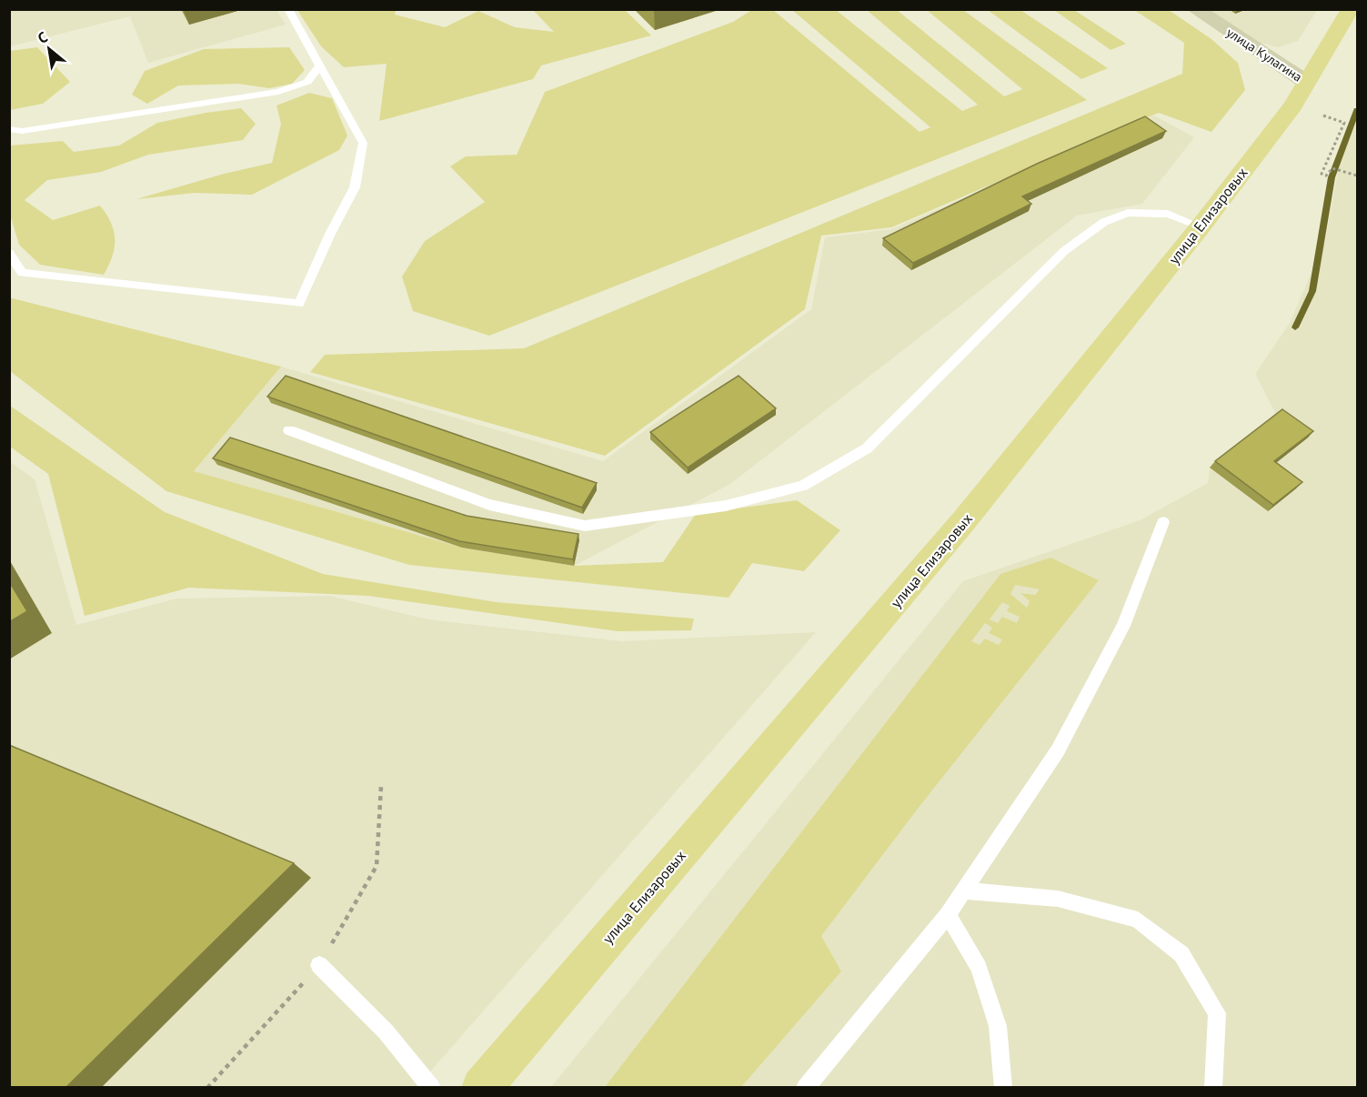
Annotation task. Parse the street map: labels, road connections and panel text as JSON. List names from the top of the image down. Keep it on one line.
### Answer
{"streets":{"main road":["улица Елизаровых"],"street":["улица Кулагина"]},"crossings":[["улица Кулагина","улица Елизаровых"]],"north":"top left"}
